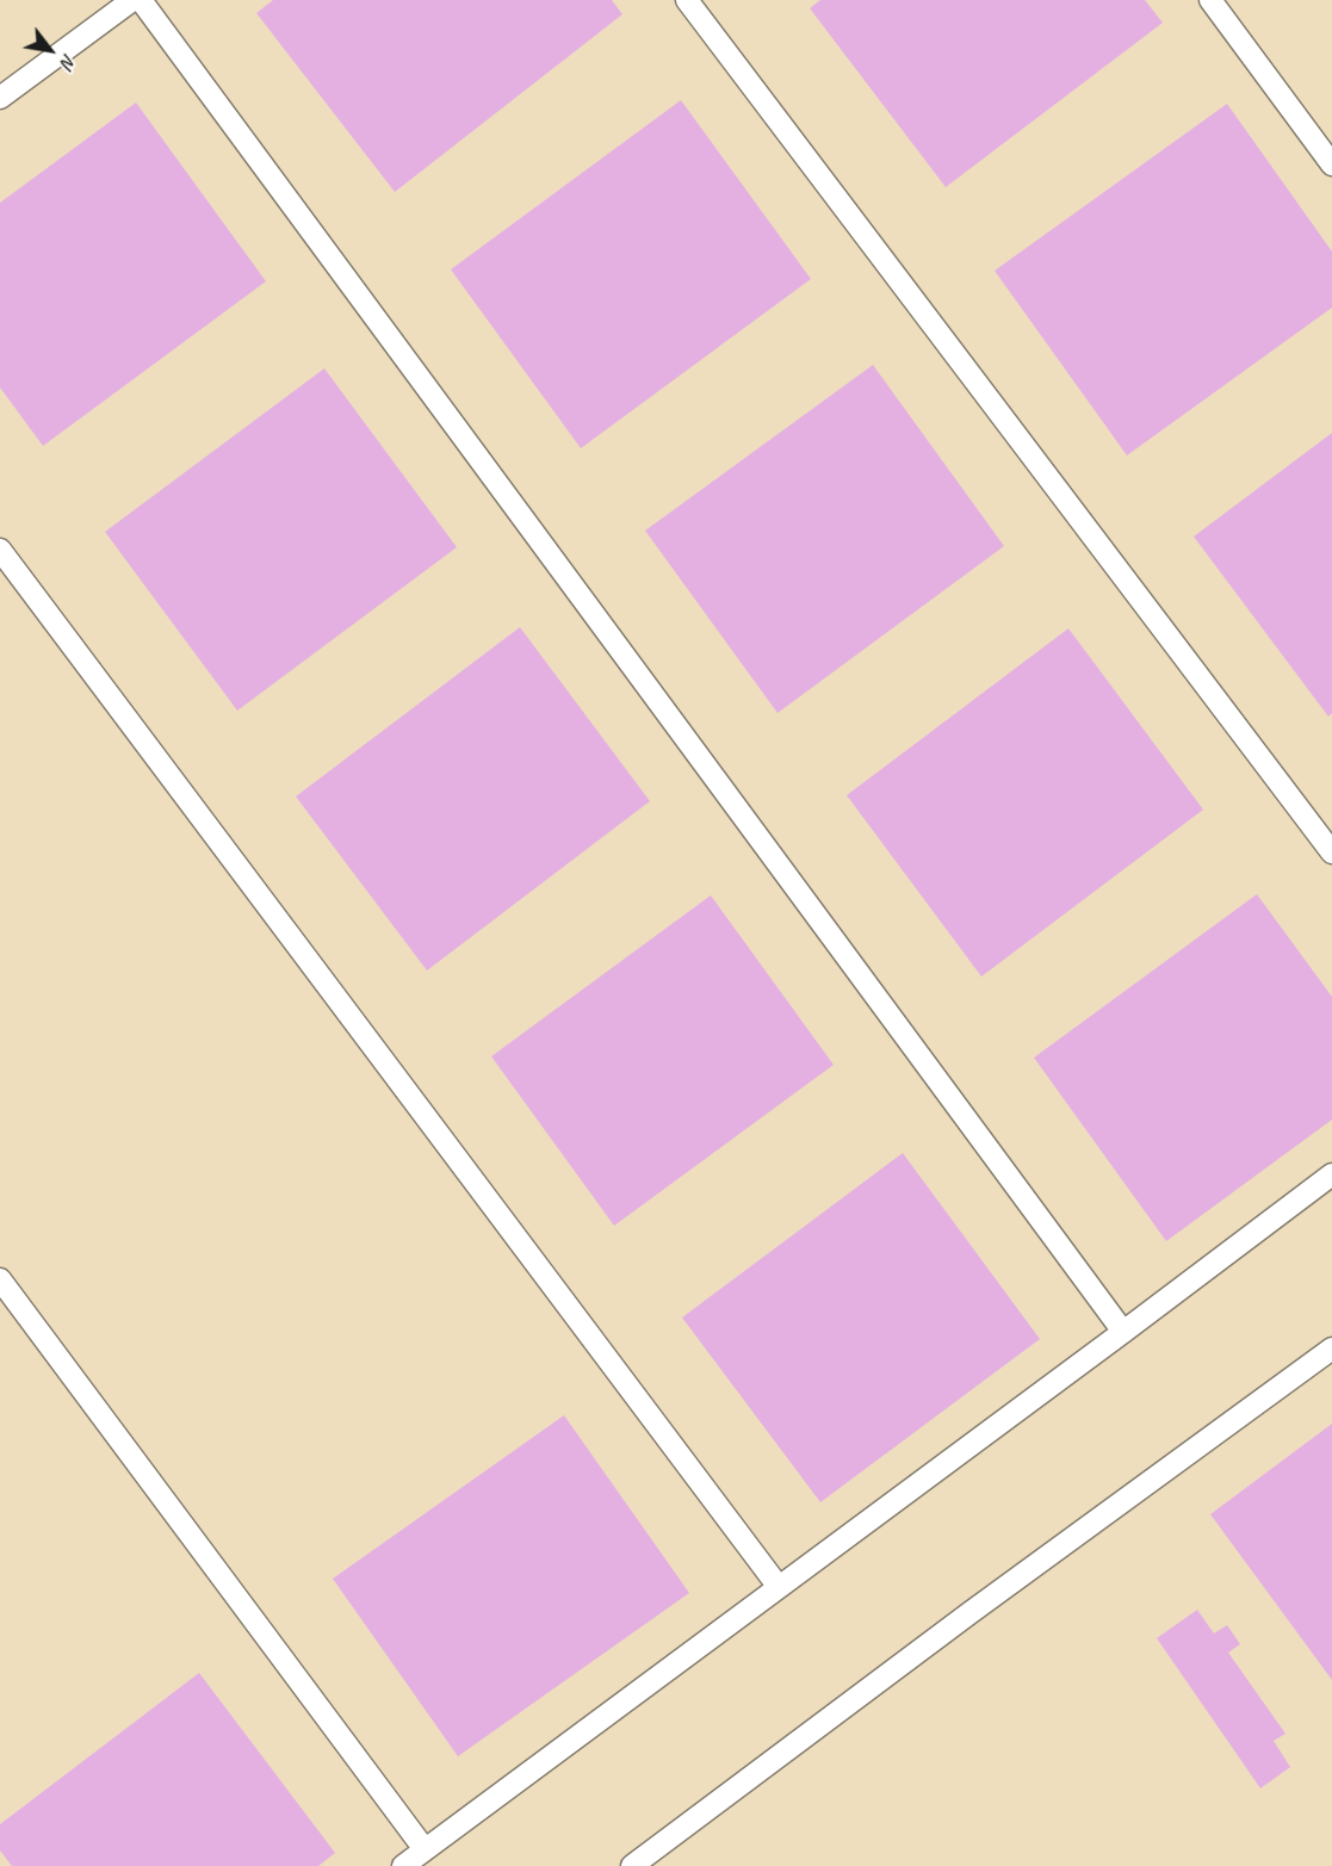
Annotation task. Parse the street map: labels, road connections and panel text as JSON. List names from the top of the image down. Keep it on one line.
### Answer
{"north":"bottom right"}
